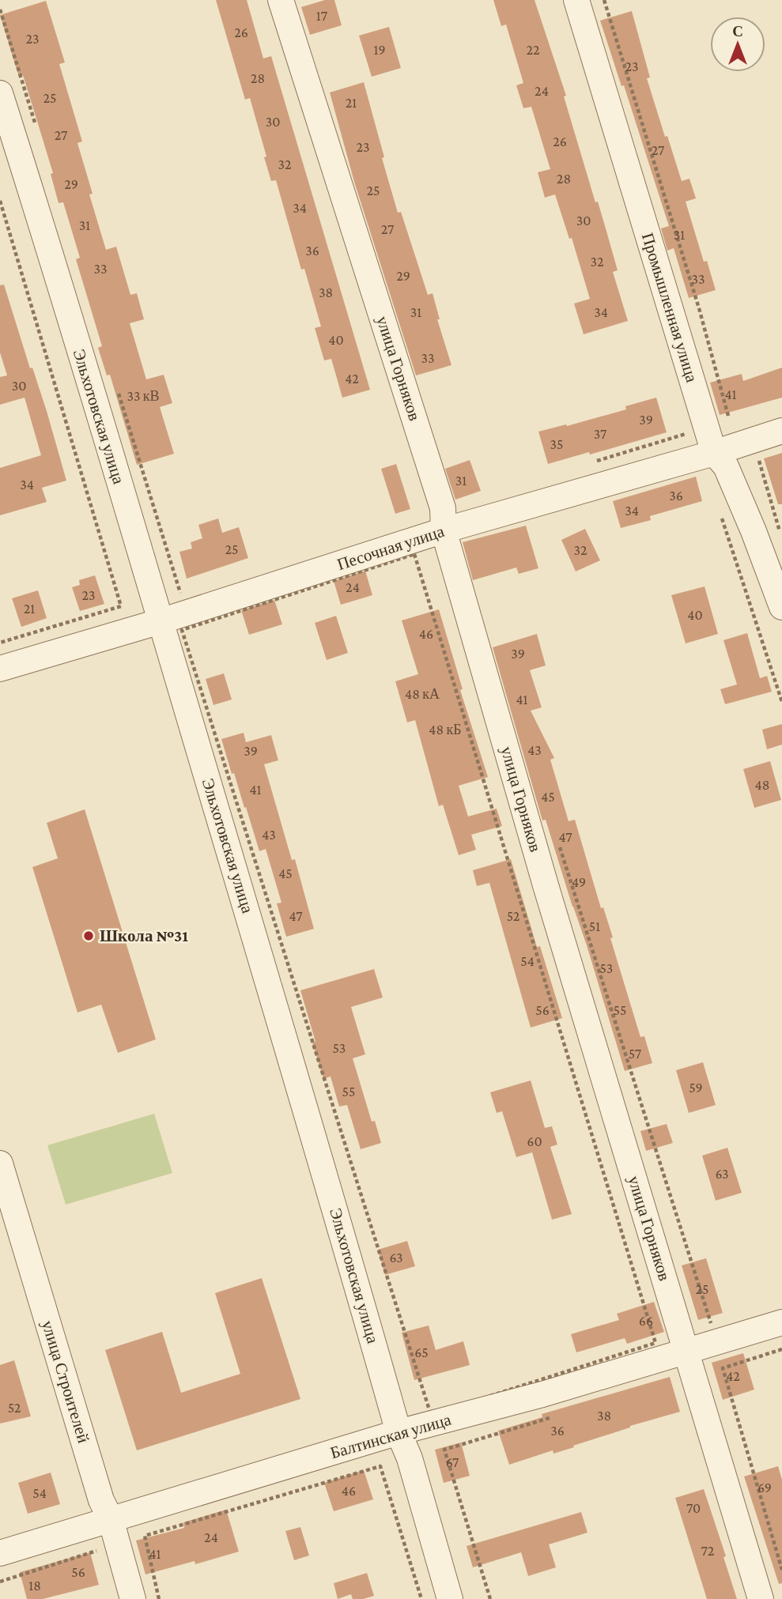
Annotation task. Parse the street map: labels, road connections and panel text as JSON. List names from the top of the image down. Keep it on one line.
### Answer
{"streets":{"street":["Промышленная улица","улица Горняков","Эльхотовская улица","Песочная улица","улица Строителей","Балтинская улица"]},"crossings":[["Промышленная улица","Песочная улица"],["улица Горняков","Песочная улица"],["улица Горняков","Балтинская улица"],["Эльхотовская улица","Песочная улица"],["Эльхотовская улица","Балтинская улица"],["улица Строителей","Балтинская улица"]],"places":["Школа №31"],"house_numbers":["17","26","23","19","22","23","28","24","25","21","30","27","26","23","27","32","28","29","25","34","30","31","27","31","36","32","33","29","33","38","31","34","40","33","42","30","41","33 кВ","39","37","35","31","34","36","34","25","32","24","23","21","40","46","39","48 кА","41","48 кБ","43","39","48","41","45","43","47","45","49","47","52","51","54","53","56","55","53","57","59","55","60","63","63","25","66","65","42","52","38","36","67","69","46","54","70","24","72","41","56","18"],"north":"top"}
